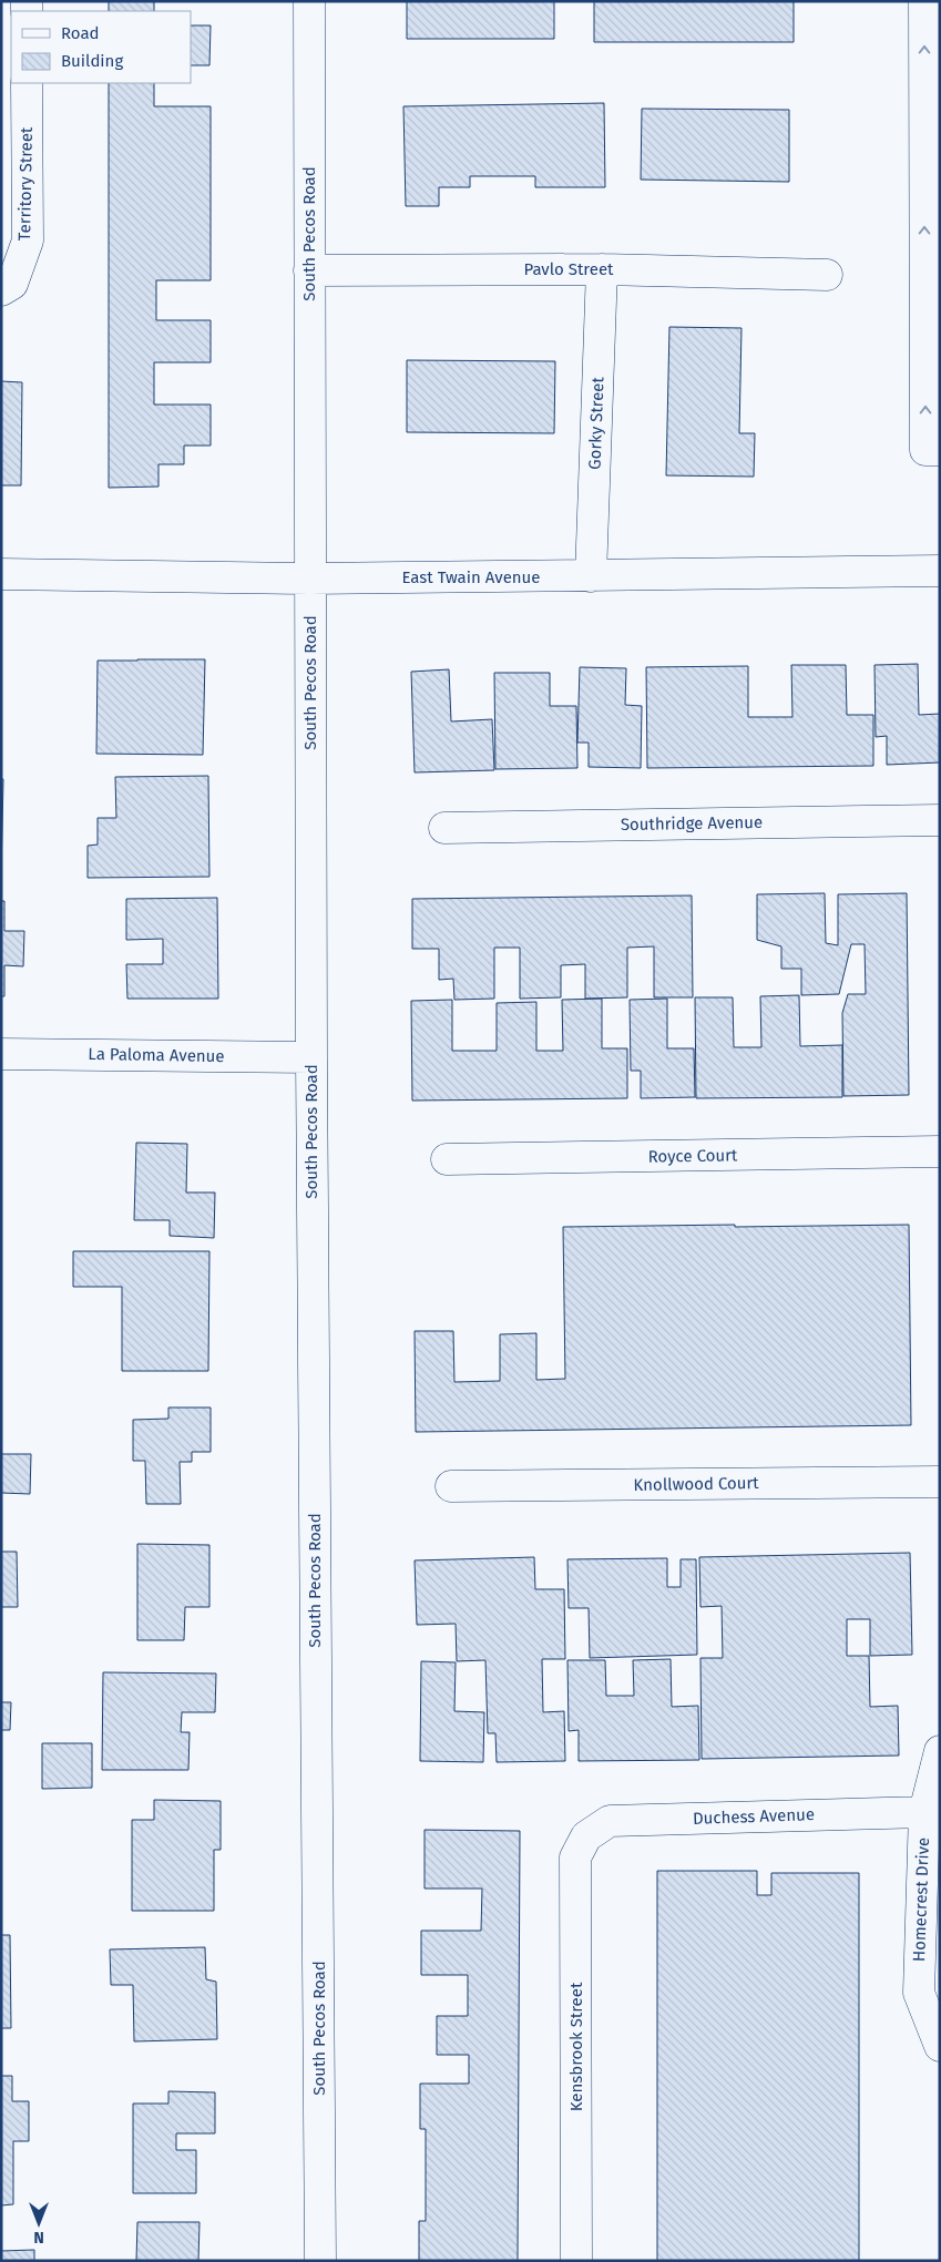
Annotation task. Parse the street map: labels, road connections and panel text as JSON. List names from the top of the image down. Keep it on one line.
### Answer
{"streets":{"street":["Territory Street","South Pecos Road","Pavlo Street","Gorky Street","East Twain Avenue","Southridge Avenue","La Paloma Avenue","Royce Court","Knollwood Court","Duchess Avenue","Homecrest Drive","Kensbrook Street"]},"crossings":[["South Pecos Road","Pavlo Street"],["South Pecos Road","East Twain Avenue"],["South Pecos Road","La Paloma Avenue"],["Pavlo Street","Gorky Street"],["Gorky Street","East Twain Avenue"],["Duchess Avenue","Homecrest Drive"],["Duchess Avenue","Kensbrook Street"]],"legend":["Road","Building"],"north":"bottom"}
